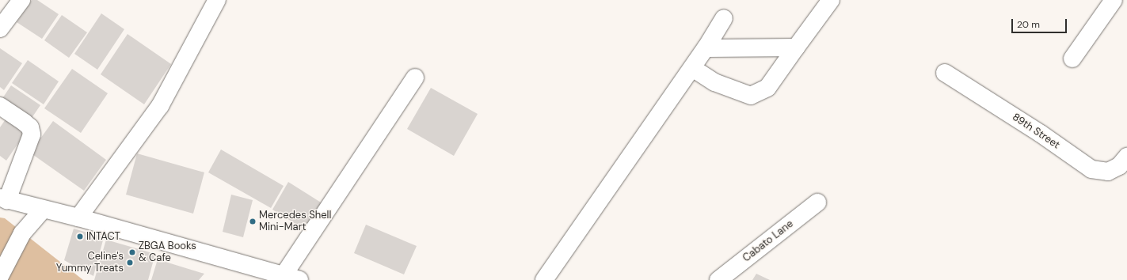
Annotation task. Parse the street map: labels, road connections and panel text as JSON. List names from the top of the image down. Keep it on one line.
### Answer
{"streets":{"street":["89th Street","Cabato Lane"]},"places":["Mercedes Shell Mini-Mart","INTACT","ZBGA Books & Cafe","Celine's Yummy Treats"],"scale_bar":"20 m"}
